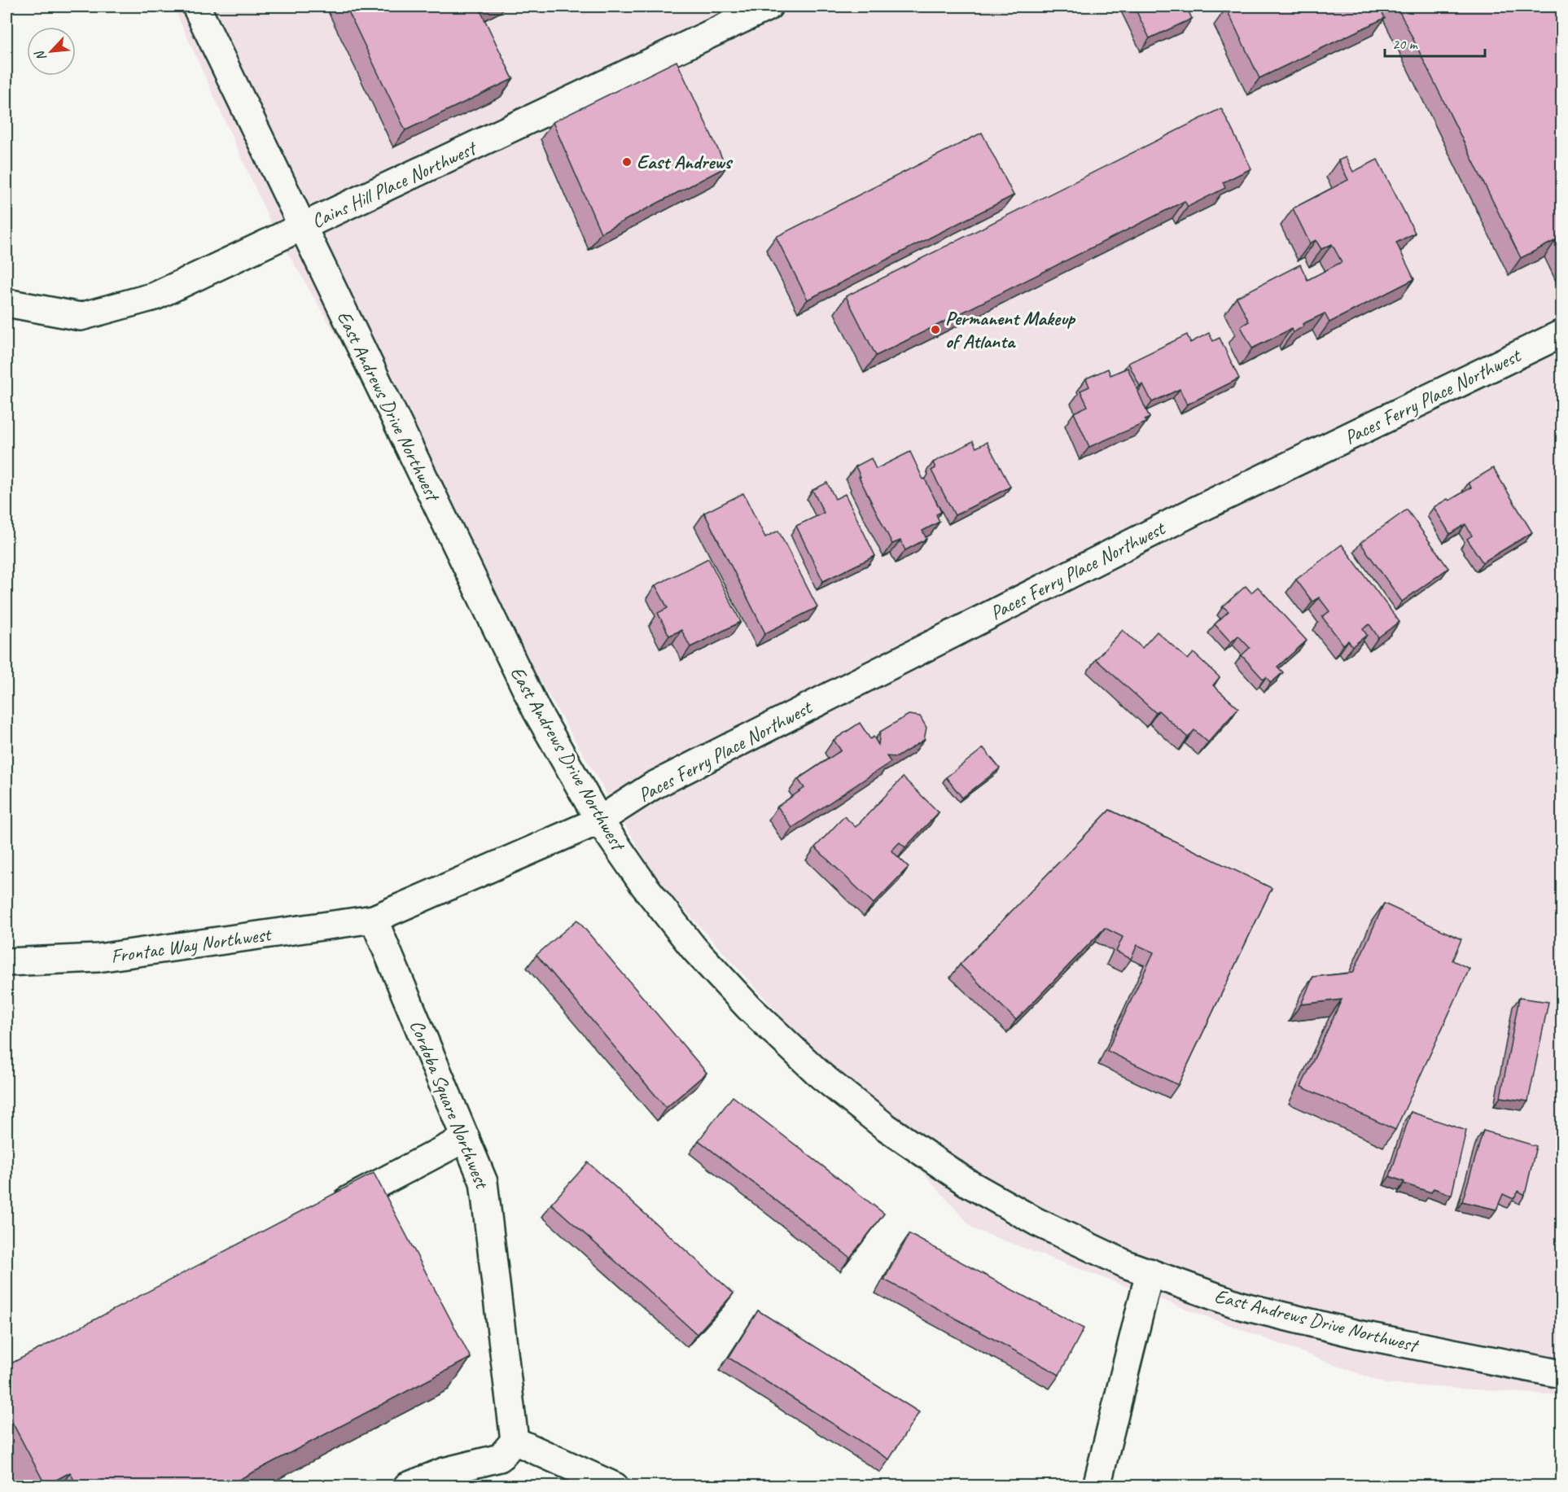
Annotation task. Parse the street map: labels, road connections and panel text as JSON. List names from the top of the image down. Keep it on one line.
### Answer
{"streets":{"street":["Cains Hill Place Northwest","Paces Ferry Place Northwest","East Andrews Drive Northwest","Frontac Way Northwest","Cordoba Square Northwest"]},"crossings":[["Cains Hill Place Northwest","East Andrews Drive Northwest"],["Paces Ferry Place Northwest","East Andrews Drive Northwest"],["Paces Ferry Place Northwest","Frontac Way Northwest"],["Paces Ferry Place Northwest","Cordoba Square Northwest"],["Frontac Way Northwest","Cordoba Square Northwest"]],"places":["East Andrews","Permanent Makeup of Atlanta"],"scale_bar":"20 m","north":"bottom left"}
